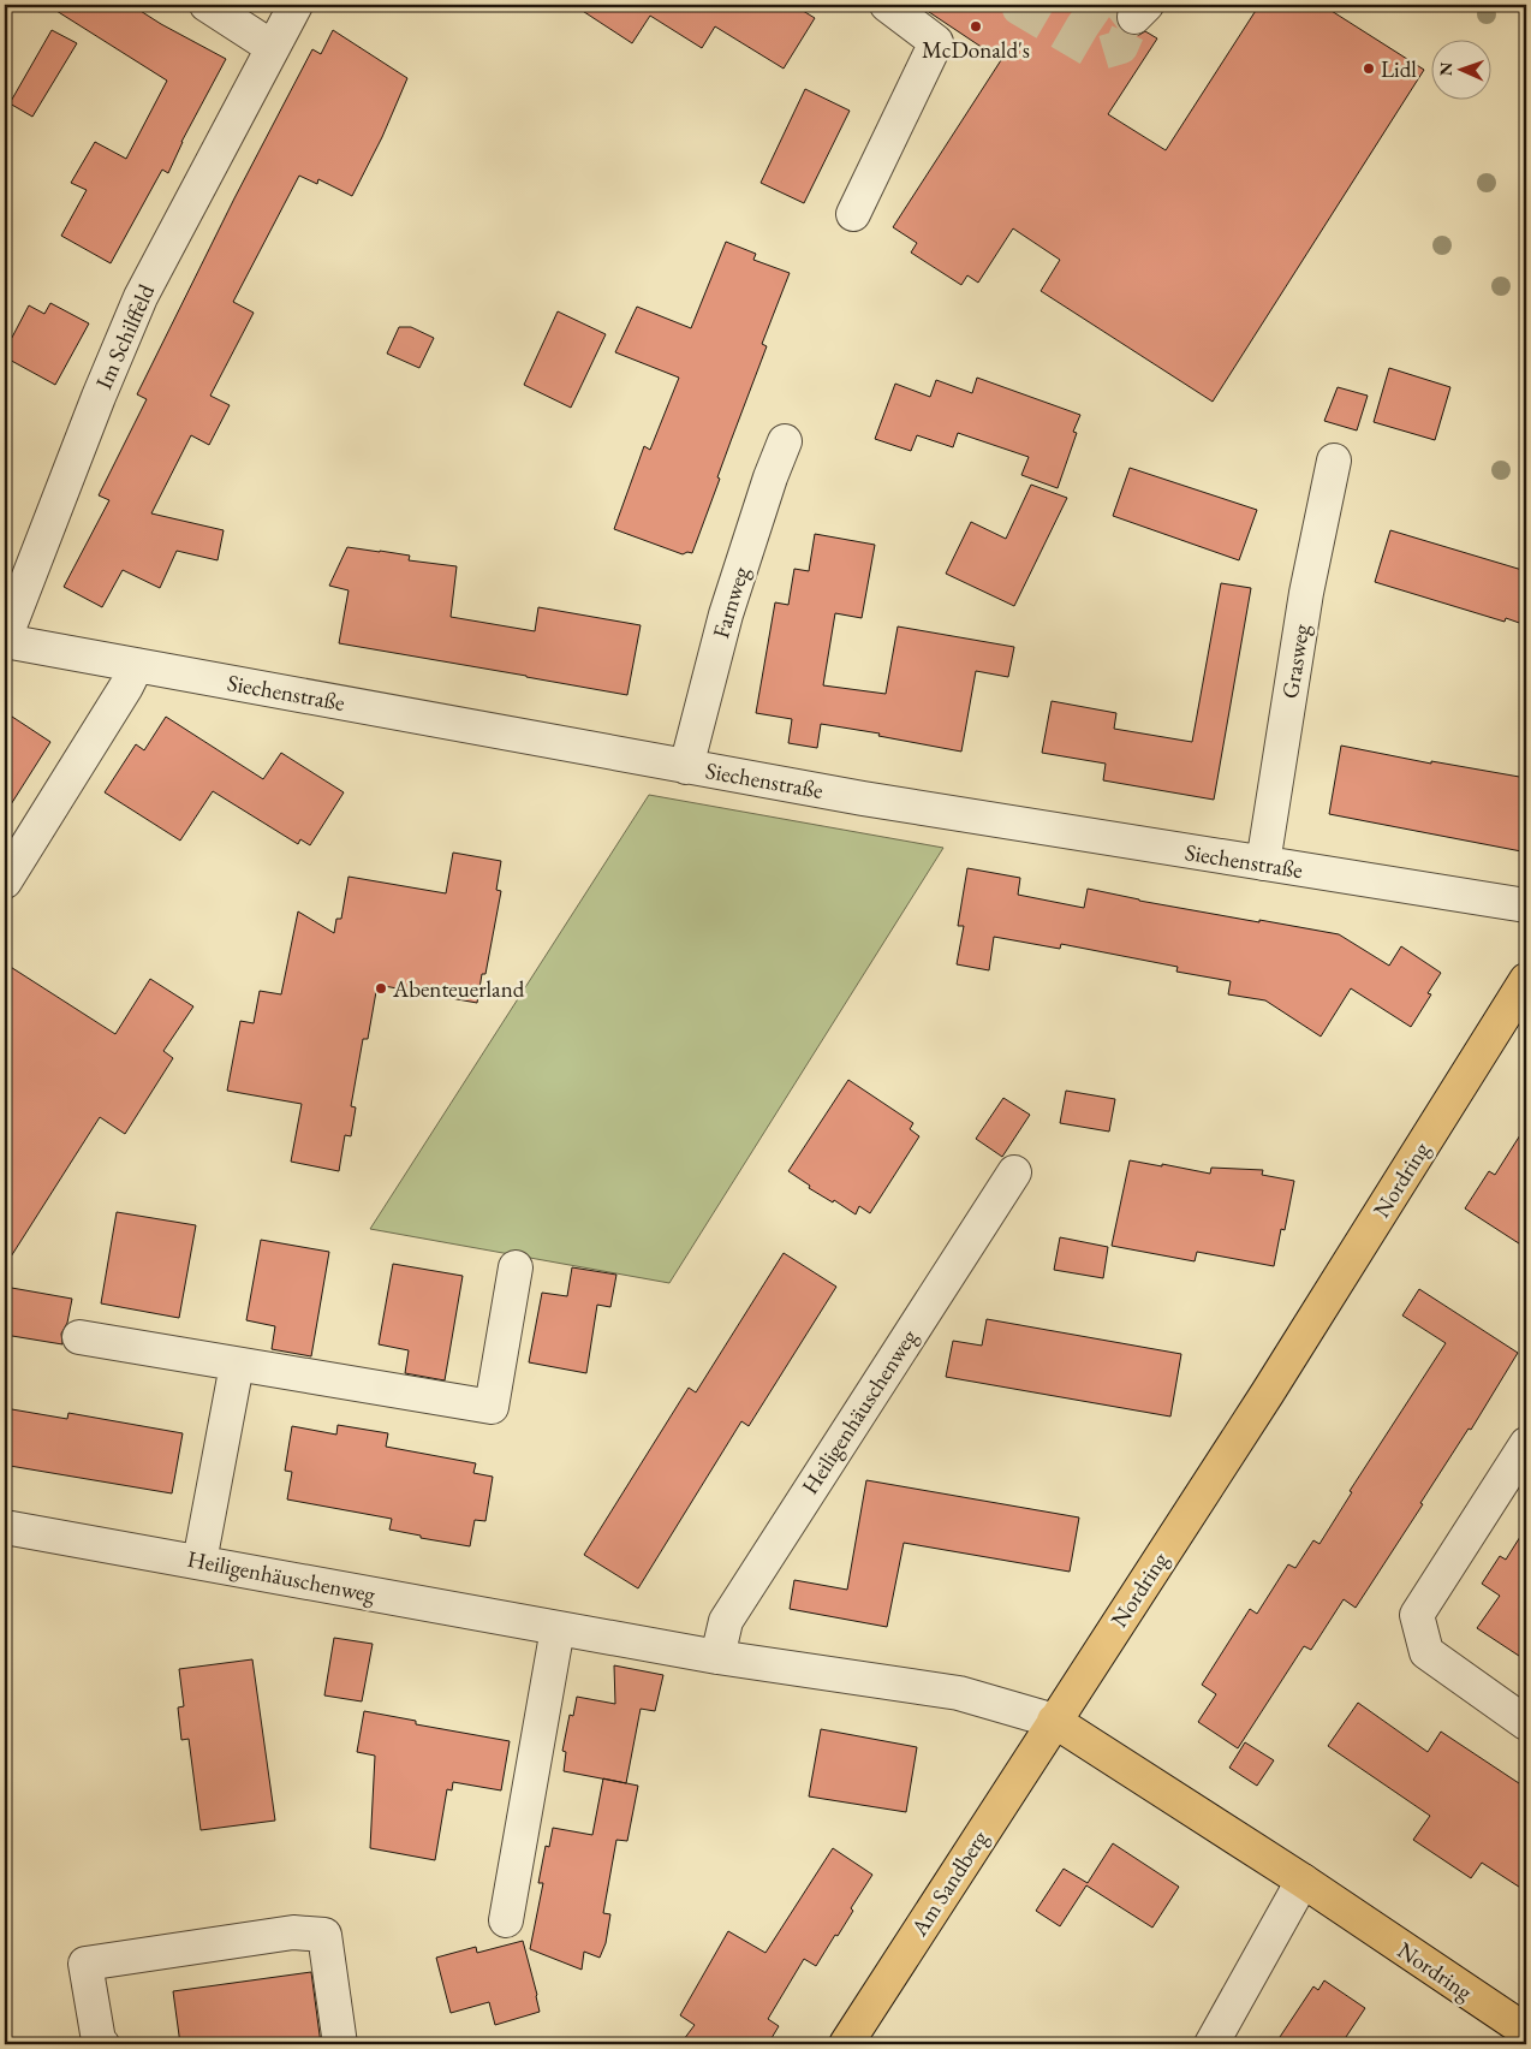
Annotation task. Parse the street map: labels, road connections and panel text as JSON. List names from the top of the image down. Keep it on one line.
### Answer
{"streets":{"main road":["Nordring","Am Sandberg"],"street":["Im Schilffeld","Farnweg","Grasweg","Siechenstraße","Heiligenhäuschenweg"]},"crossings":[["Im Schilffeld","Siechenstraße"],["Farnweg","Siechenstraße"],["Grasweg","Siechenstraße"],["Nordring","Heiligenhäuschenweg"],["Nordring","Am Sandberg"],["Heiligenhäuschenweg","Am Sandberg"]],"places":["McDonald's","Lidl","Abenteuerland"],"north":"left"}
